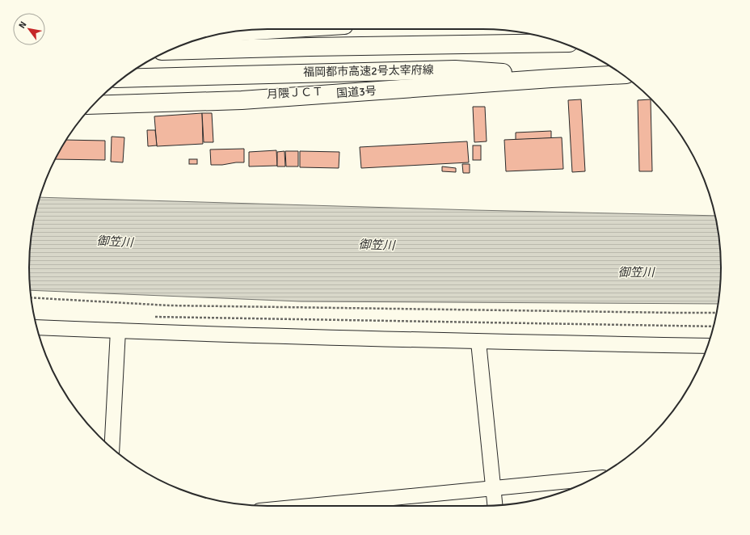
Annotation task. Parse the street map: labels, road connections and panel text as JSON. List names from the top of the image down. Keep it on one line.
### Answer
{"streets":{"highway":["福岡都市高速2号太宰府線","国道3号","月隈ＪＣＴ"]},"crossings":[["福岡都市高速2号太宰府線","月隈ＪＣＴ"]],"water":["御笠川"],"north":"top left"}
